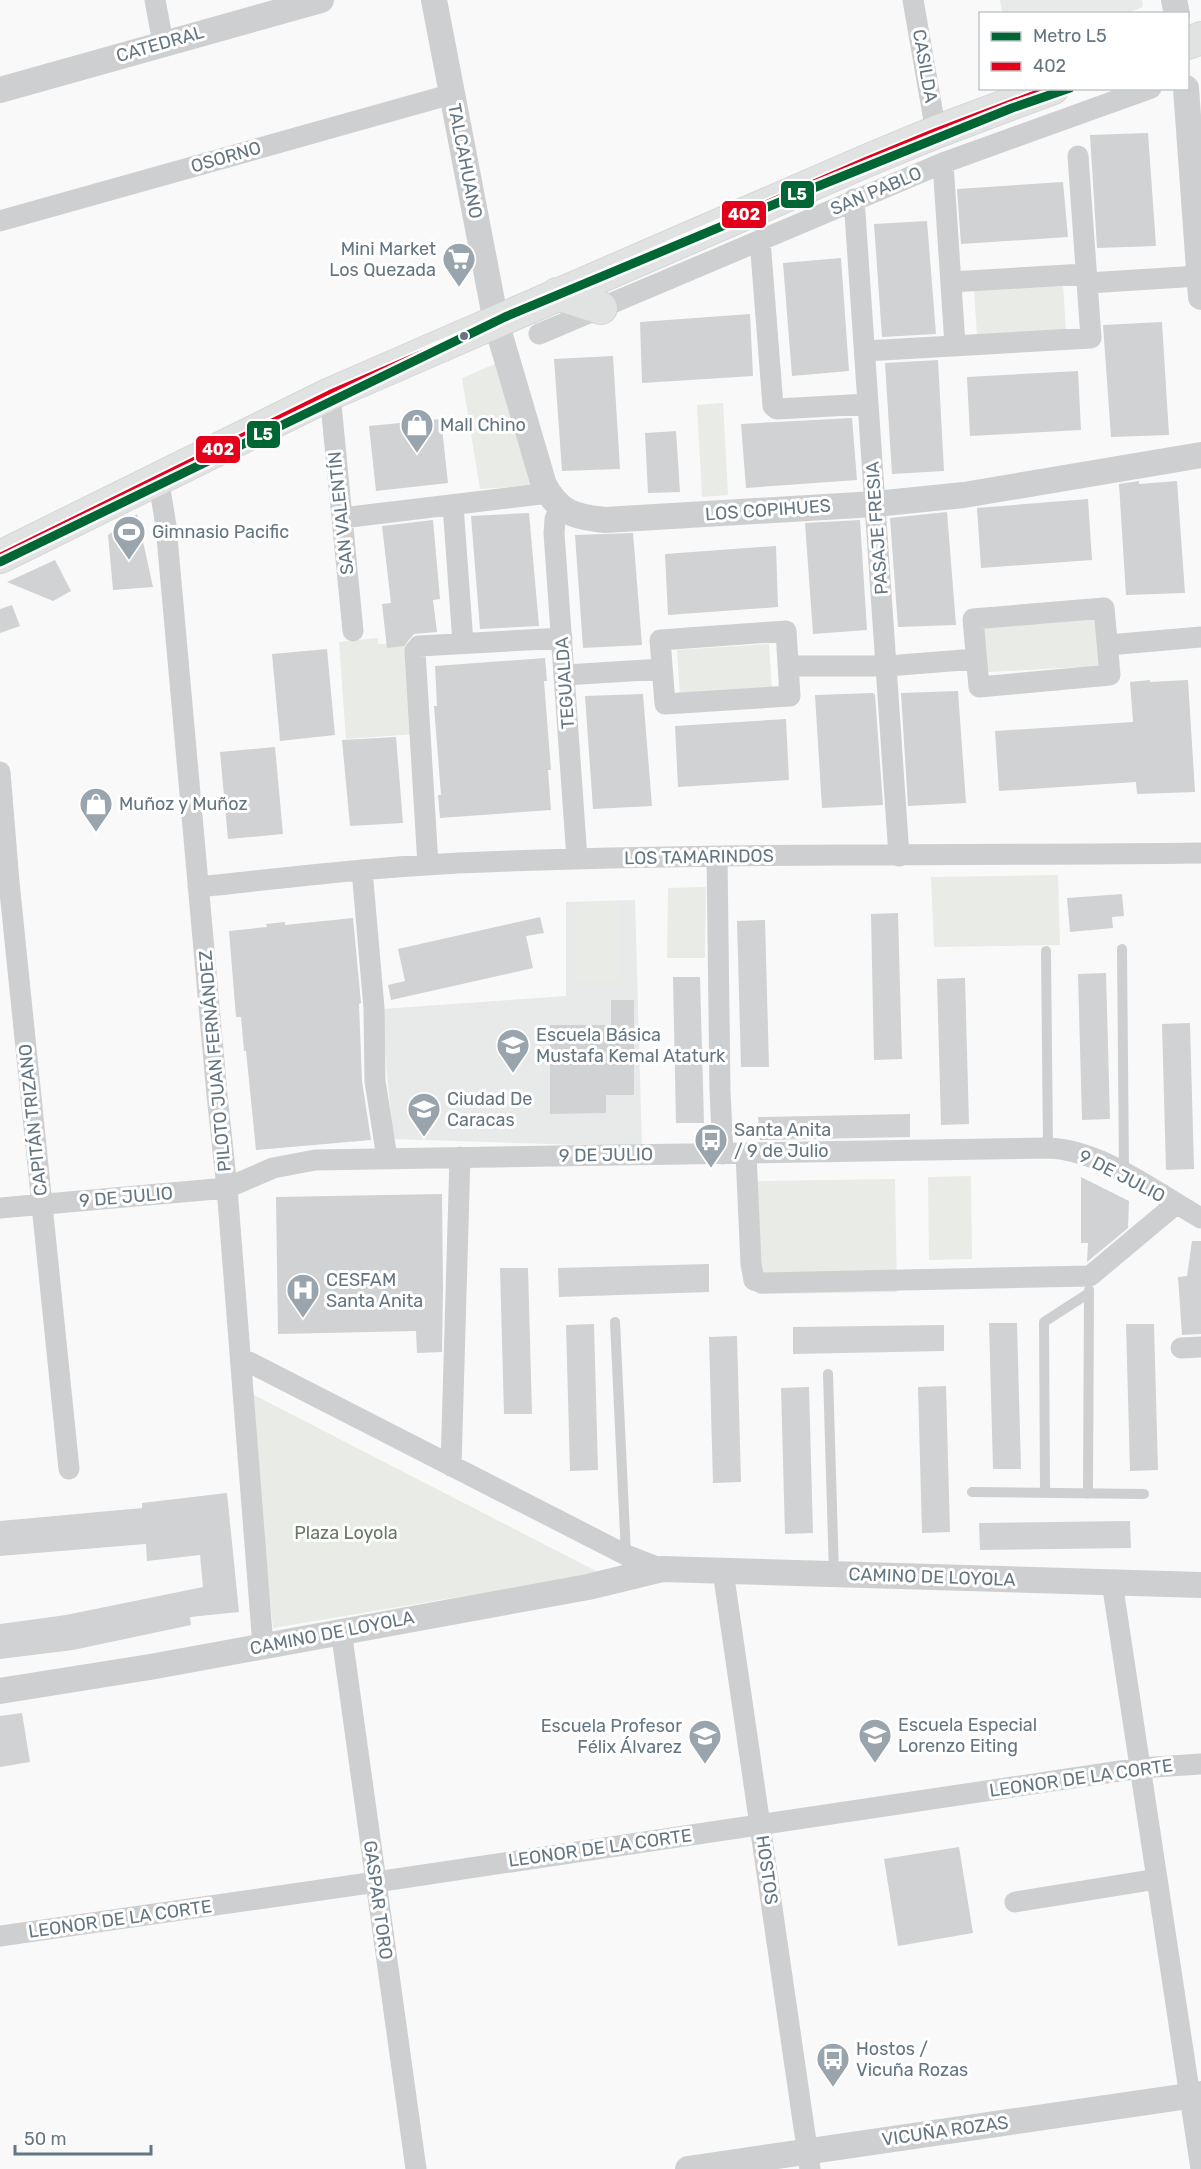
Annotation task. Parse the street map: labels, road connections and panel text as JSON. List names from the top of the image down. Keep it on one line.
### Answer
{"streets":{"main road":["SAN PABLO"],"street":["CATEDRAL","CASILDA","OSORNO","TALCAHUANO","LOS COPIHUES","SAN VALENTÍN","PASAJE FRESIA","TEGUALDA","LOS TAMARINDOS","PILOTO JUAN FERNÁNDEZ","CAPITÁN TRIZANO","9 DE JULIO","CAMINO DE LOYOLA","LEONOR DE LA CORTE","HOSTOS","GASPAR TORO","VICUÑA ROZAS"]},"crossings":[["CASILDA","SAN PABLO"],["OSORNO","TALCAHUANO"],["TALCAHUANO","SAN PABLO"],["SAN PABLO","SAN VALENTÍN"],["SAN PABLO","PASAJE FRESIA"],["SAN PABLO","PILOTO JUAN FERNÁNDEZ"],["LOS COPIHUES","SAN VALENTÍN"],["LOS COPIHUES","PASAJE FRESIA"],["LOS COPIHUES","TEGUALDA"],["PASAJE FRESIA","LOS TAMARINDOS"],["TEGUALDA","LOS TAMARINDOS"],["LOS TAMARINDOS","PILOTO JUAN FERNÁNDEZ"],["PILOTO JUAN FERNÁNDEZ","9 DE JULIO"],["PILOTO JUAN FERNÁNDEZ","CAMINO DE LOYOLA"],["CAPITÁN TRIZANO","9 DE JULIO"],["CAMINO DE LOYOLA","HOSTOS"],["CAMINO DE LOYOLA","GASPAR TORO"],["LEONOR DE LA CORTE","HOSTOS"],["LEONOR DE LA CORTE","GASPAR TORO"],["HOSTOS","VICUÑA ROZAS"]],"parks":["Plaza Loyola"],"places":{"supermarket":["Mini Market Los Quezada"],"shop":["Mall Chino","Muñoz y Muñoz"],"sports":["Gimnasio Pacific"],"school or university":["Escuela Básica Mustafa Kemal Ataturk","Ciudad De Caracas","Escuela Especial Lorenzo Eiting","Escuela Profesor Félix Álvarez"],"bus stop":["Santa Anita / 9 de Julio","Hostos / Vicuña Rozas"],"hospital":["CESFAM Santa Anita"]},"lines":["metro line L5","transit line 402"],"legend":["Metro L5","402"],"scale_bar":"50 m"}
